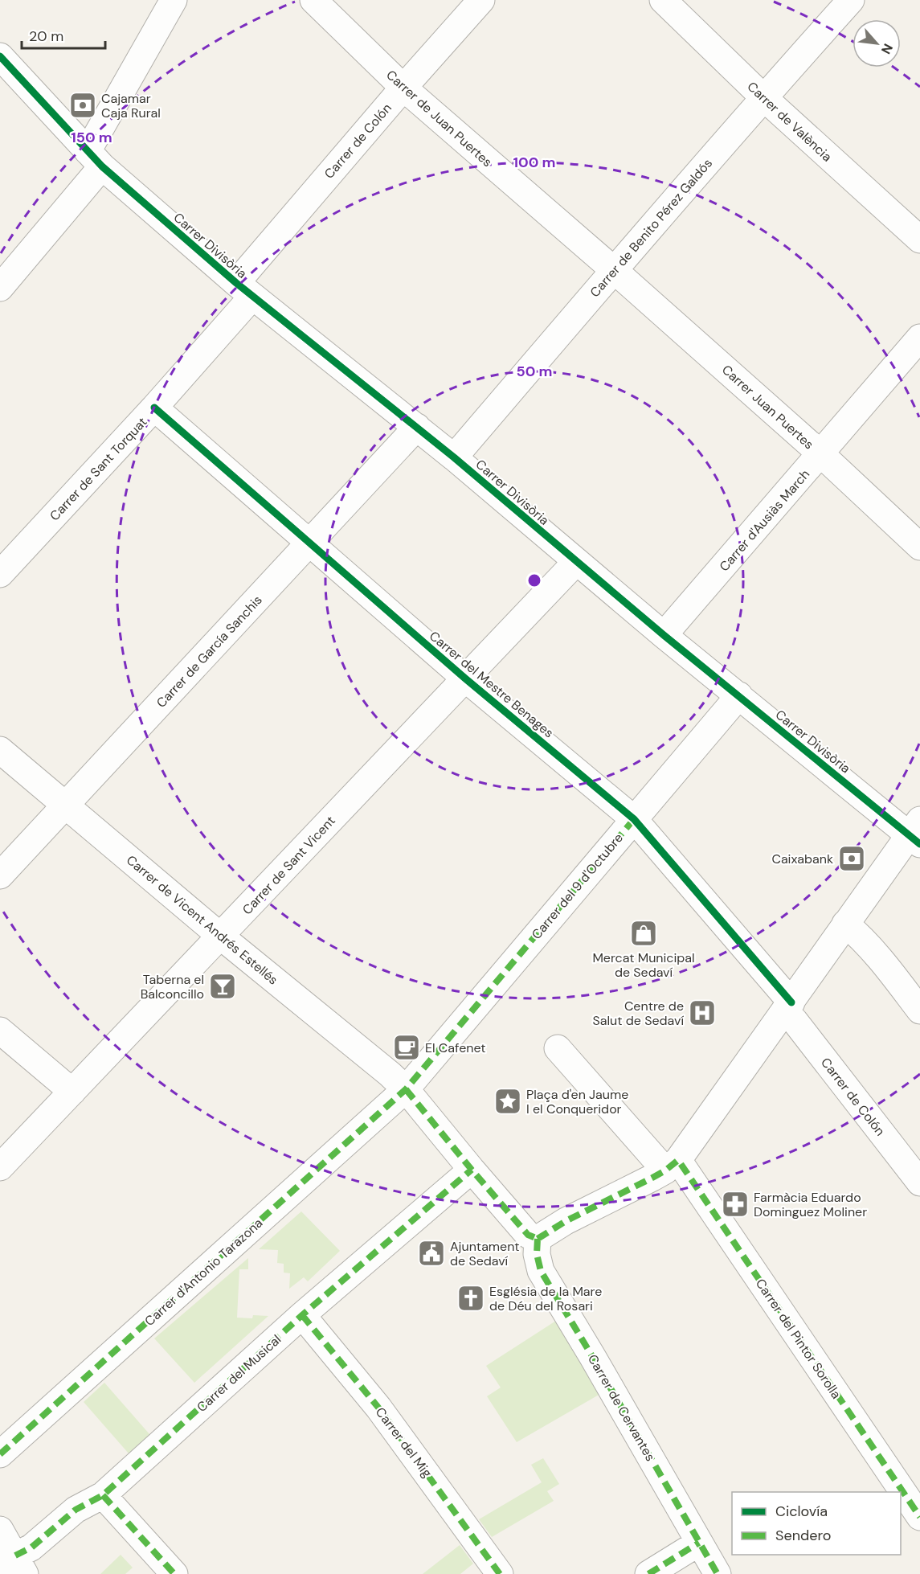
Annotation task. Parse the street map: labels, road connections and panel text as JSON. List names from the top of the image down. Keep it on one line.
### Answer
{"streets":{"street":["Carrer de Juan Puertes","Carrer de València","Carrer de Colón","Carrer de Benito Pérez Galdós","Carrer Divisòria","Carrer Juan Puertes","Carrer de Sant Torquat","Carrer d'Ausiàs March","Carrer de García Sanchis","Carrer del Mestre Benages","Carrer de Sant Vicent","Carrer del 9 d'Octubre","Carrer de Vicent Andrés Estellés","Carrer d'Antonio Tarazona","Carrer del Pintor Sorolla","Carrer del Musical","Carrer de Cervantes","Carrer del Mig"]},"crossings":[["Carrer de Juan Puertes","Carrer de Colón"],["Carrer de Juan Puertes","Carrer de Benito Pérez Galdós"],["Carrer de Juan Puertes","Carrer Juan Puertes"],["Carrer de València","Carrer de Benito Pérez Galdós"],["Carrer de Colón","Carrer Divisòria"],["Carrer de Colón","Carrer de Sant Torquat"],["Carrer de Colón","Carrer del Mestre Benages"],["Carrer de Benito Pérez Galdós","Carrer Divisòria"],["Carrer de Benito Pérez Galdós","Carrer Juan Puertes"],["Carrer Divisòria","Carrer de Sant Torquat"],["Carrer Divisòria","Carrer d'Ausiàs March"],["Carrer Divisòria","Carrer de García Sanchis"],["Carrer Divisòria","Carrer de Sant Vicent"],["Carrer Divisòria","Carrer del 9 d'Octubre"],["Carrer Juan Puertes","Carrer d'Ausiàs March"],["Carrer de Sant Torquat","Carrer del Mestre Benages"],["Carrer de García Sanchis","Carrer del Mestre Benages"],["Carrer de García Sanchis","Carrer de Vicent Andrés Estellés"],["Carrer del Mestre Benages","Carrer de Sant Vicent"],["Carrer del Mestre Benages","Carrer del 9 d'Octubre"],["Carrer de Sant Vicent","Carrer de Vicent Andrés Estellés"],["Carrer del 9 d'Octubre","Carrer de Vicent Andrés Estellés"],["Carrer del 9 d'Octubre","Carrer d'Antonio Tarazona"],["Carrer de Vicent Andrés Estellés","Carrer d'Antonio Tarazona"],["Carrer del Musical","Carrer del Mig"]],"places":{"bank":["Cajamar Caja Rural","Caixabank"],"shop":["Mercat Municipal de Sedaví"],"bar":["Taberna el Balconcillo"],"hospital":["Centre de Salut de Sedaví"],"cafe":["El Cafenet"],"place":["Plaça d'en Jaume I el Conqueridor"],"pharmacy":["Farmàcia Eduardo Dominguez Moliner"],"public building":["Ajuntament de Sedaví"],"church":["Església de la Mare de Déu del Rosari"]},"legend":["Ciclovía","Sendero"],"scale_bar":"20 m","north":"bottom right","rings":["150 m","100 m","50 m"]}
